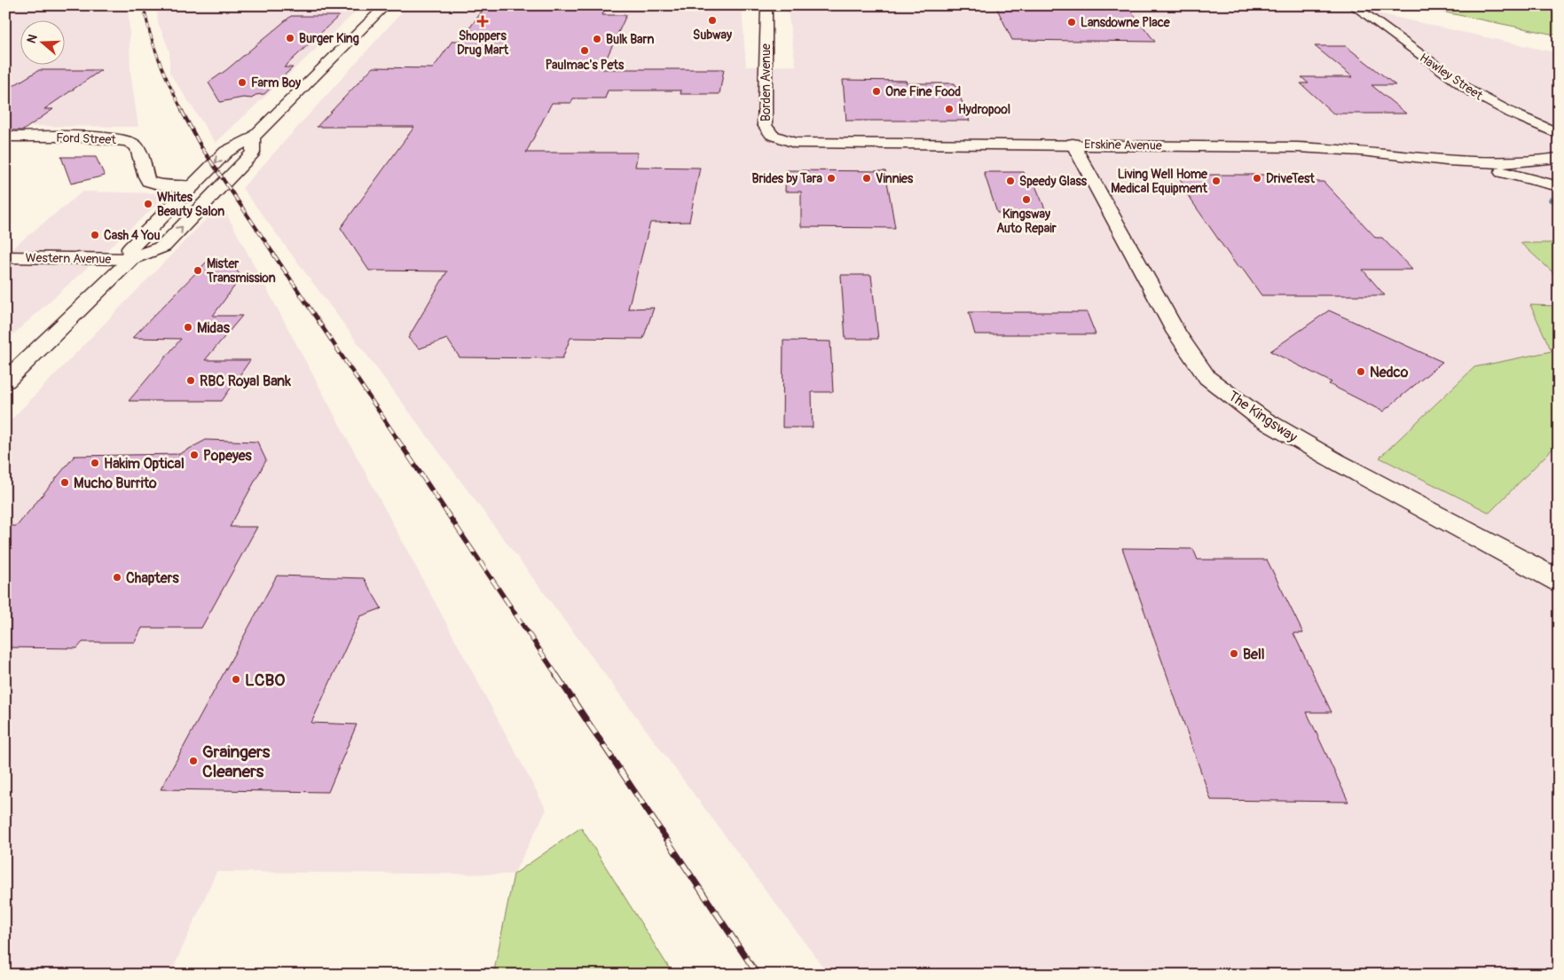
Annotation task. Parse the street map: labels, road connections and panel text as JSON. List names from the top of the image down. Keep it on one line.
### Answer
{"streets":{"street":["Hawley Street","Borden Avenue","Ford Street","Erskine Avenue","Western Avenue","The Kingsway"]},"crossings":[["Borden Avenue","Erskine Avenue"],["Erskine Avenue","The Kingsway"]],"places":{"other":["Subway","Lansdowne Place","Burger King","Bulk Barn","Paulmac's Pets","Farm Boy","One Fine Food","Hydropool","Brides by Tara","Vinnies","DriveTest","Speedy Glass","Living Well Home Medical Equipment","Kingsway Auto Repair","Whites Beauty Salon","Cash 4 You","Mister Transmission","Midas","Nedco","RBC Royal Bank","Popeyes","Hakim Optical","Mucho Burrito","Chapters","Bell","LCBO","Graingers Cleaners"],"health":["Shoppers Drug Mart"]},"north":"left"}
